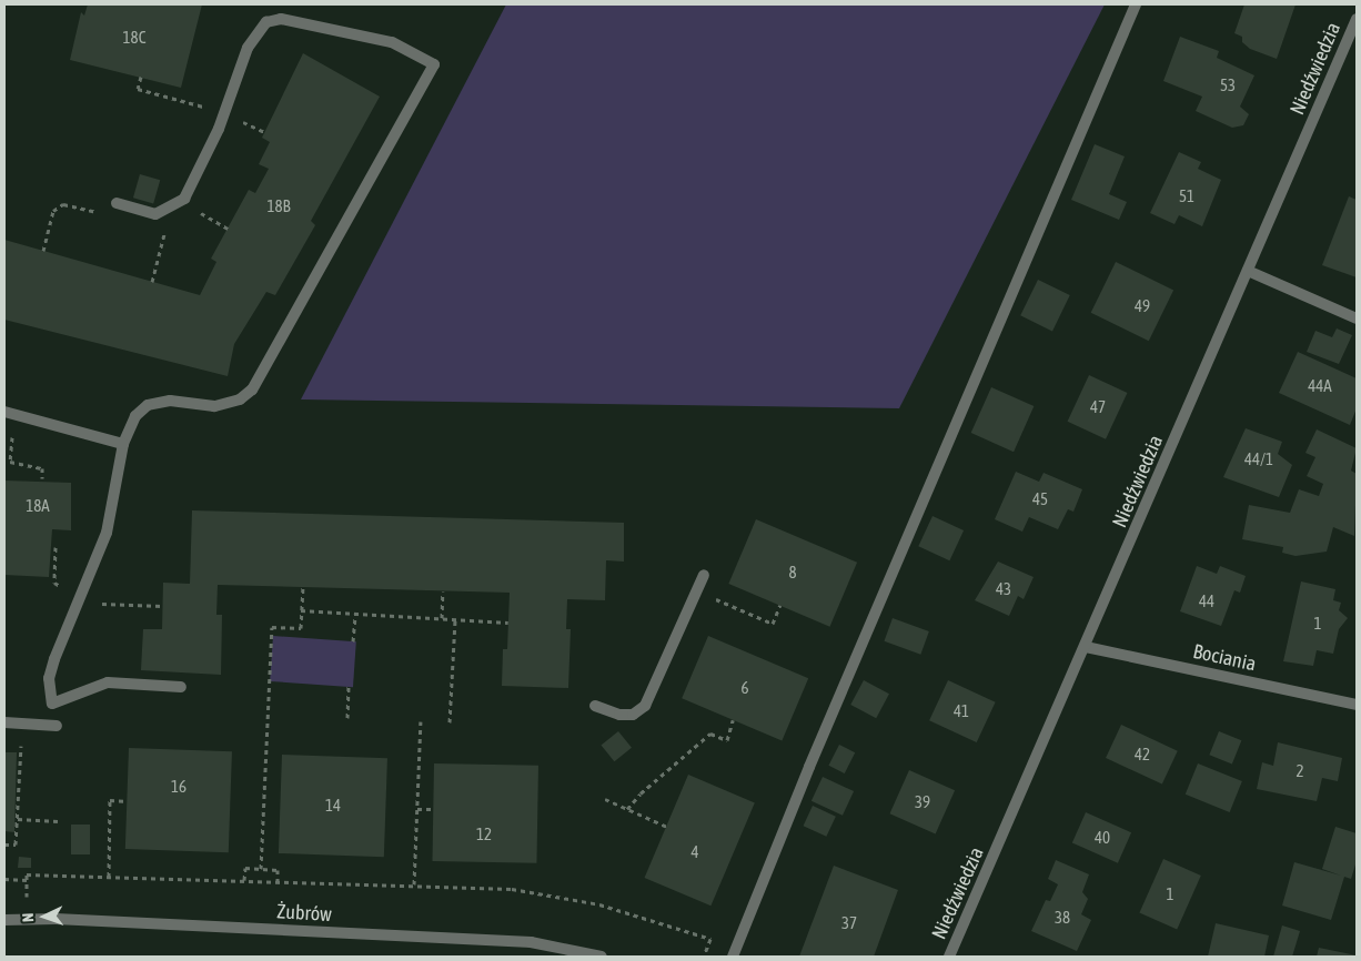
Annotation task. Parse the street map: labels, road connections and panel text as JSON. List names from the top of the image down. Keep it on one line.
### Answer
{"streets":{"street":["Niedźwiedzia","Bociania","Żubrów"]},"crossings":[["Niedźwiedzia","Bociania"]],"house_numbers":["18C","53","51","18B","49","44A","47","44/1","45","18A","8","43","44","1","6","41","42","2","16","39","14","12","40","4","1","38","37"],"north":"left"}
